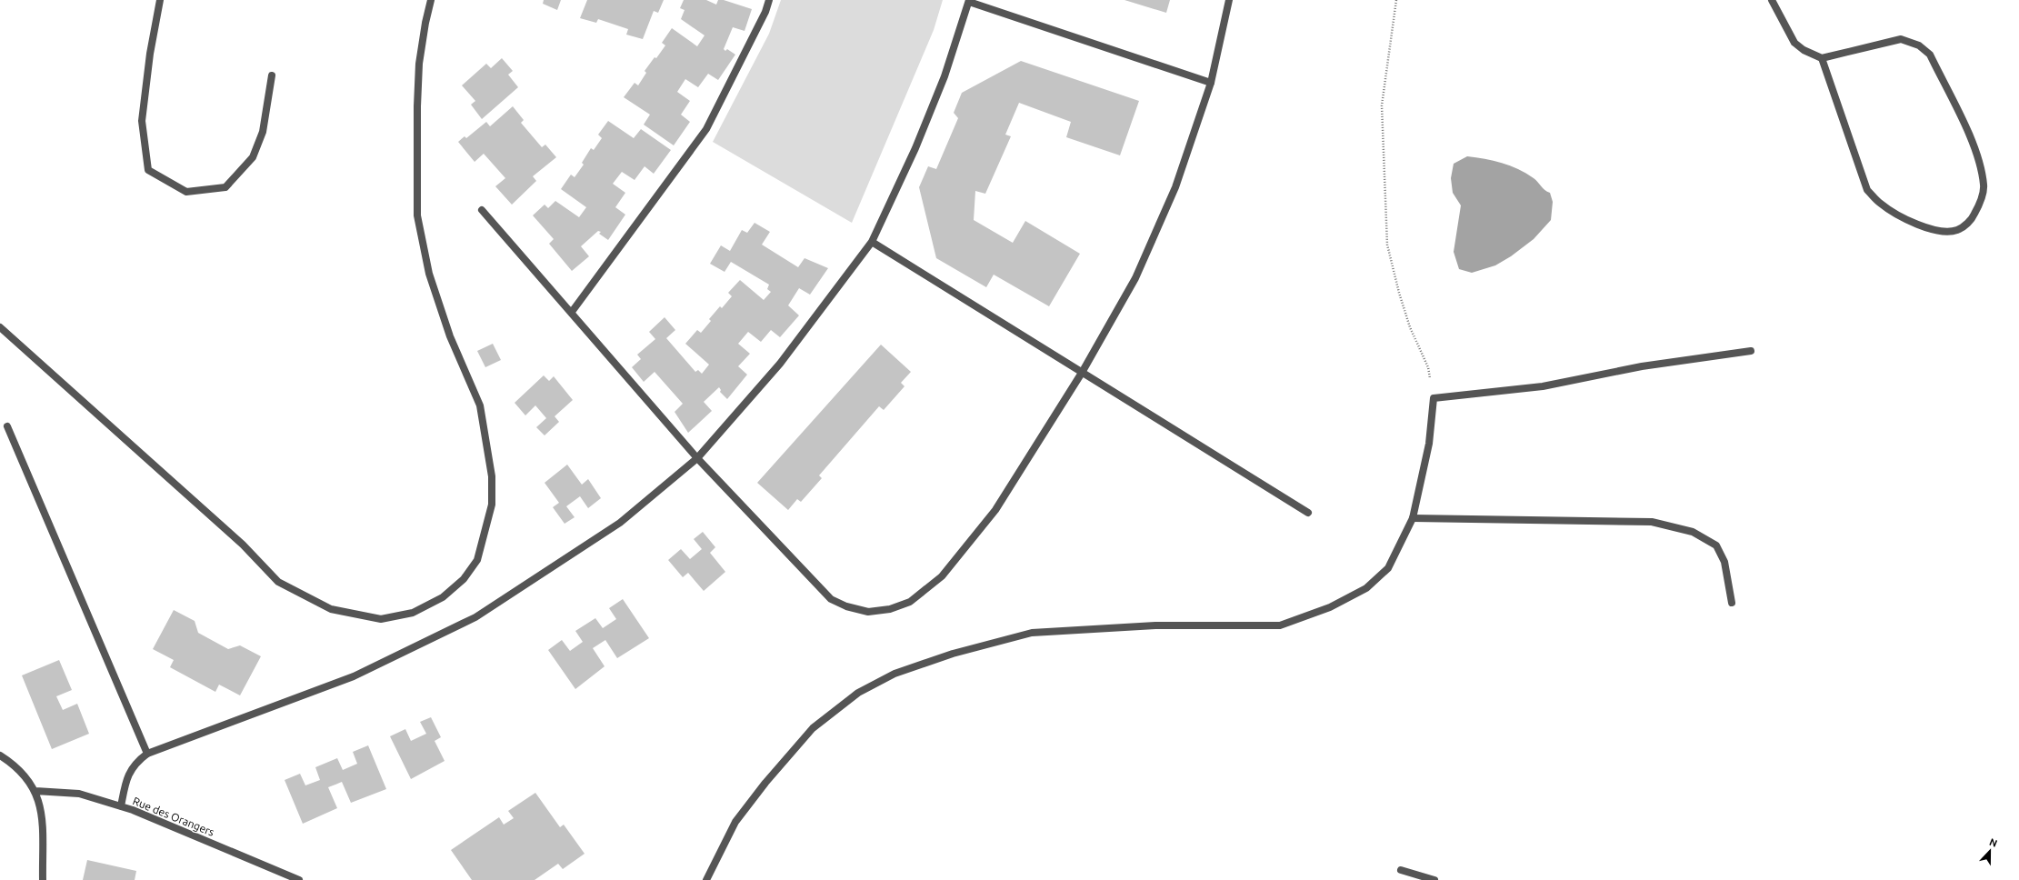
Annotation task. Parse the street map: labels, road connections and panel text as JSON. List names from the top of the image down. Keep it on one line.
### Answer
{"streets":{"street":["Rue des Orangers"]},"north":"top"}
